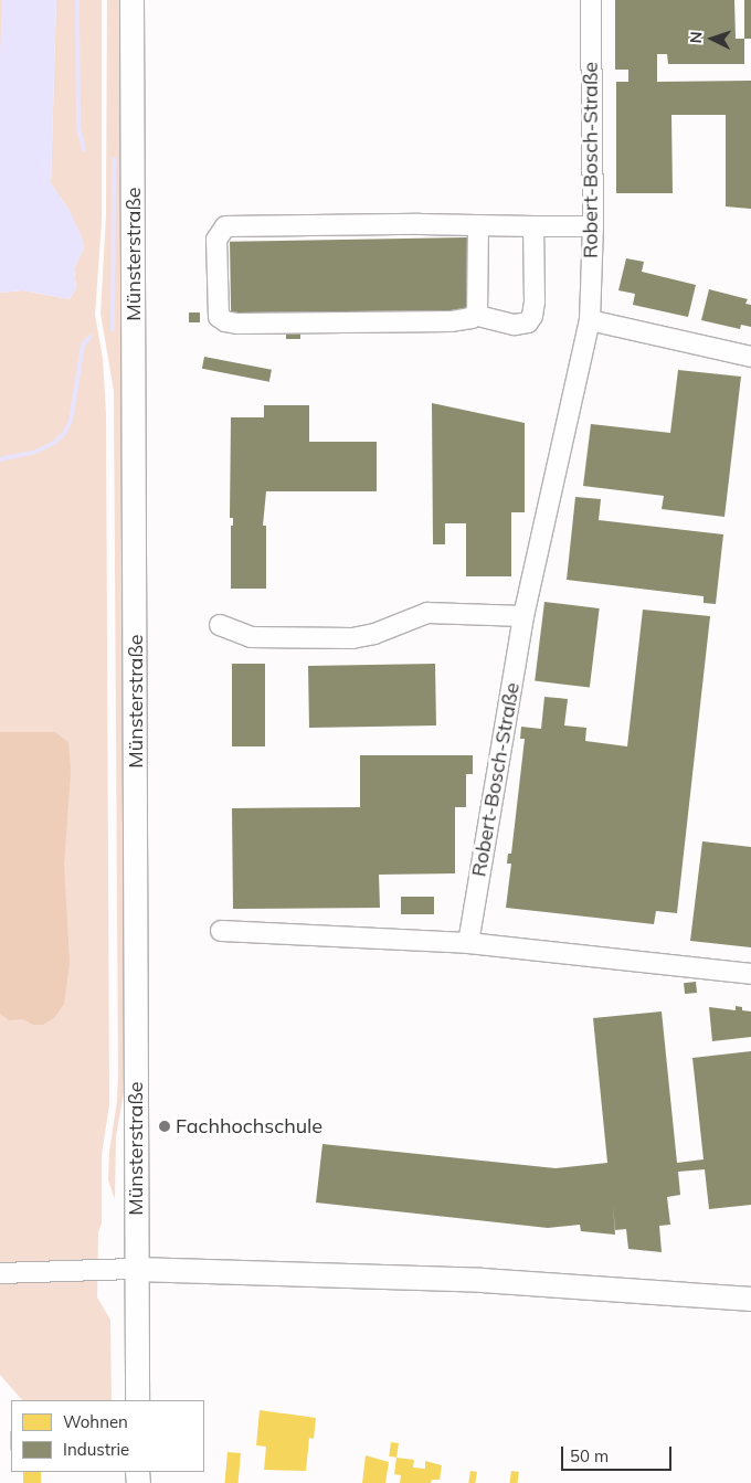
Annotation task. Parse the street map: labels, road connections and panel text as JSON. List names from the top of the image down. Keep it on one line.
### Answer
{"streets":{"main road":["Münsterstraße"],"street":["Robert-Bosch-Straße"]},"places":["Fachhochschule"],"legend":["Wohnen","Industrie"],"scale_bar":"50 m","north":"left"}
